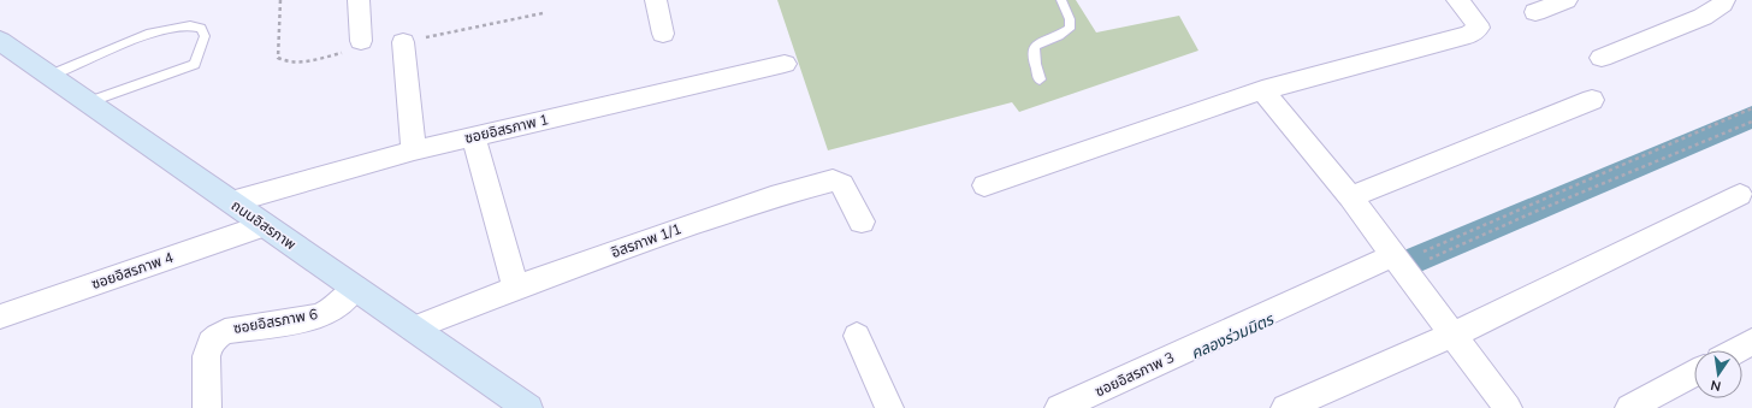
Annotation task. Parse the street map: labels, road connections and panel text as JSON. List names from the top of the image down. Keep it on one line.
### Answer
{"streets":{"main road":["ถนนอิสรภาพ"],"street":["ซอยอิสรภาพ 1","อิสรภาพ 1/1","ซอยอิสรภาพ 4","ซอยอิสรภาพ 6","ซอยอิสรภาพ 3"]},"crossings":[["ซอยอิสรภาพ 1","ถนนอิสรภาพ"],["ถนนอิสรภาพ","อิสรภาพ 1/1"],["ถนนอิสรภาพ","ซอยอิสรภาพ 4"],["ถนนอิสรภาพ","ซอยอิสรภาพ 6"]],"water":["คลองร่วมมิตร"],"north":"bottom"}
